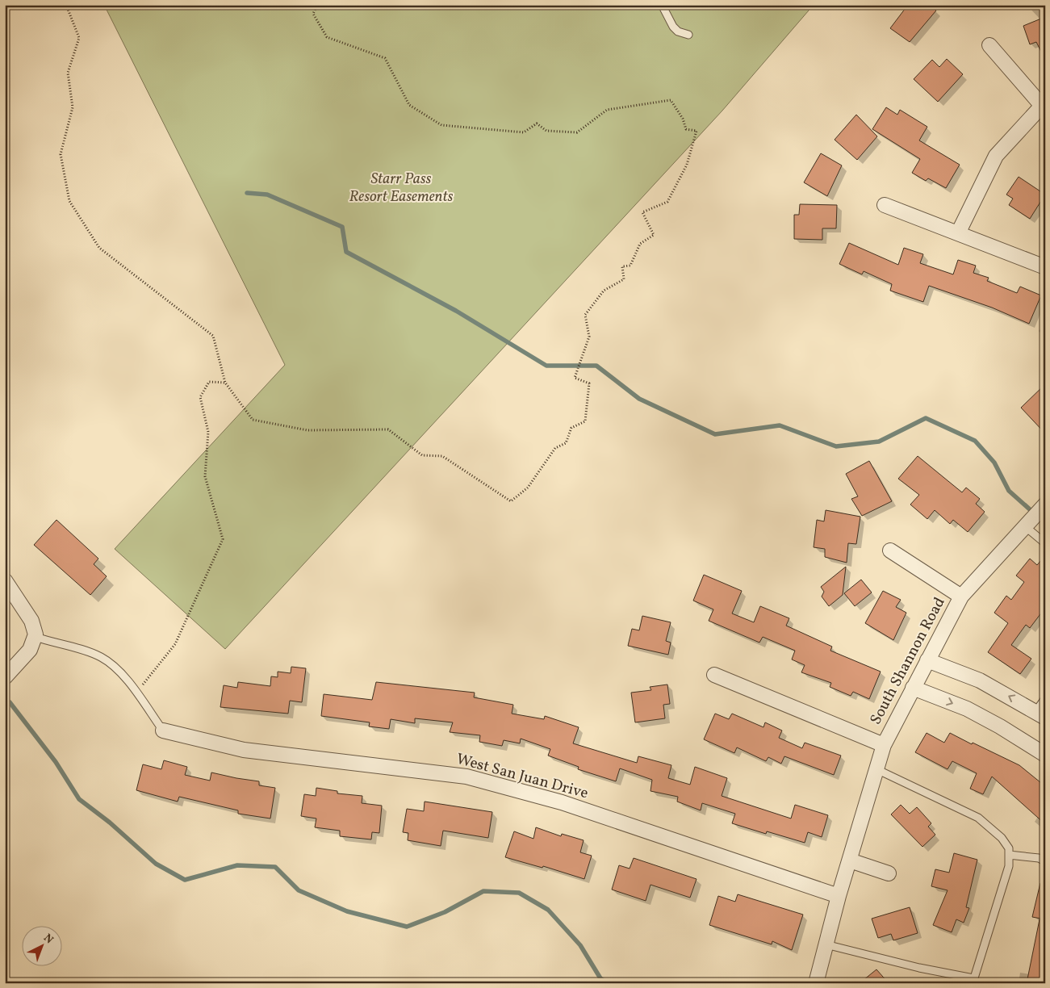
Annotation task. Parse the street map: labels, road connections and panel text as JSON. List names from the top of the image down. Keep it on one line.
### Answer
{"streets":{"street":["South Shannon Road","West San Juan Drive"]},"crossings":[["South Shannon Road","West San Juan Drive"]],"parks":["Starr Pass Resort Easements"],"north":"top right"}
